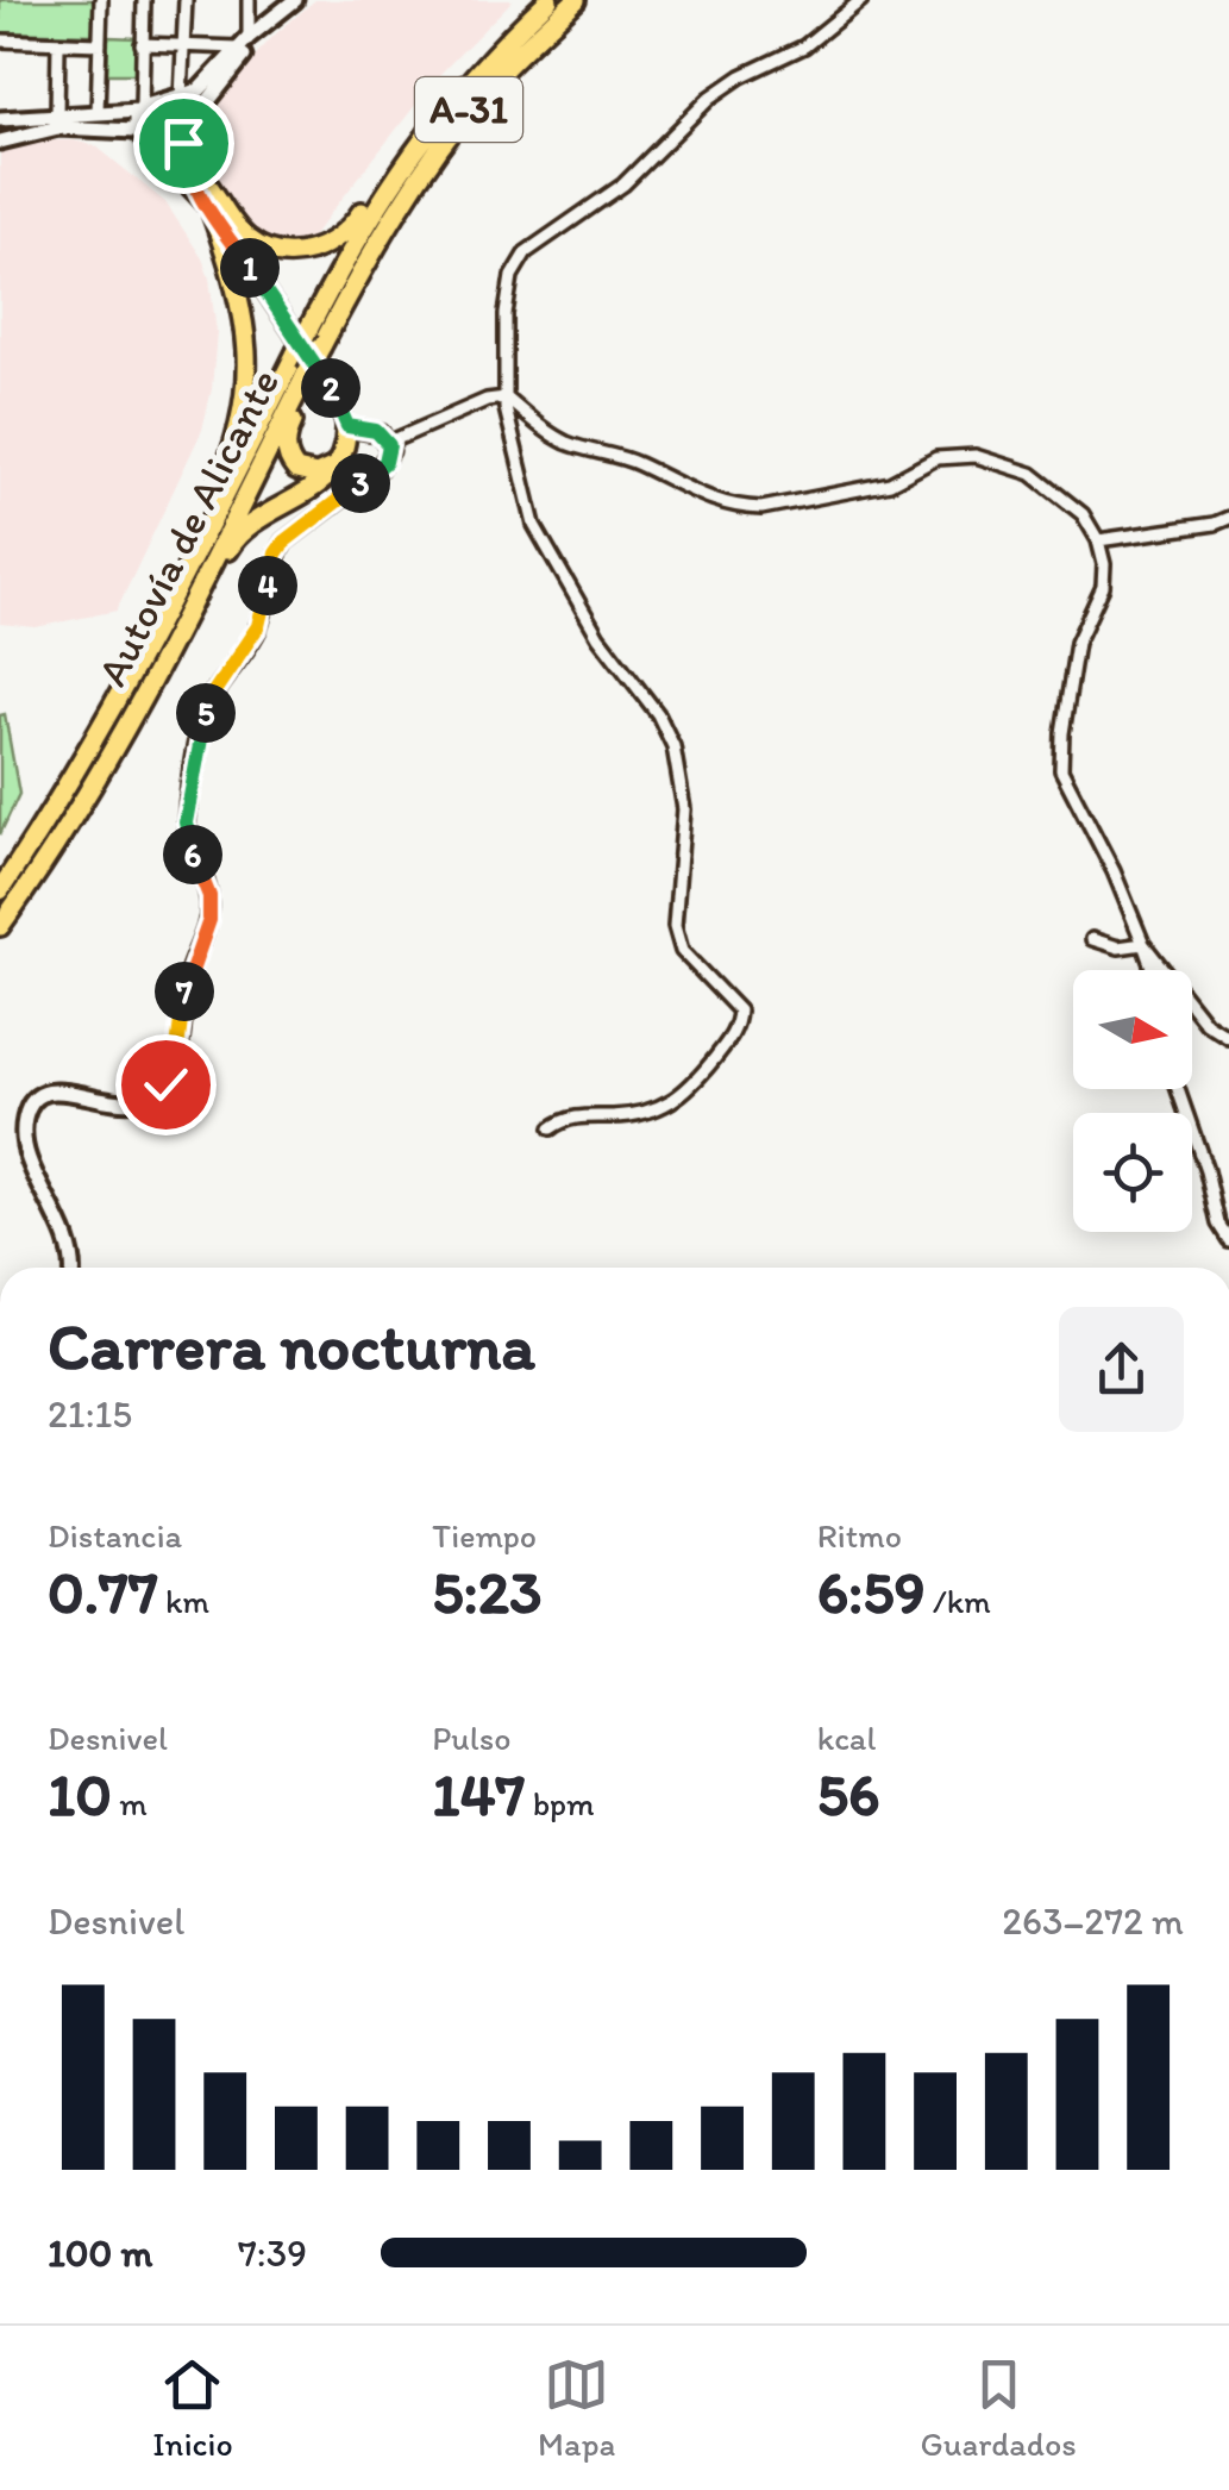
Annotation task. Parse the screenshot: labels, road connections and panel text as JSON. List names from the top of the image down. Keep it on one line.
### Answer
{"streets":{"highway":["A-31","Autovía de Alicante"]},"north":"right","page":{"pins":["1","2","3","4","5","6","7"],"heading":["Carrera nocturna","21:15"],"stats":[["Distancia","0.77 km"],["Tiempo","5:23"],["Ritmo","6:59 /km"],["Desnivel","10 m"],["Pulso","147 bpm"],["kcal","56"]],"chart":["Desnivel","263–272 m"],"list":[{"name":"100 m","note":"7:39"}],"tabs":["Inicio","Mapa","Guardados"]}}
